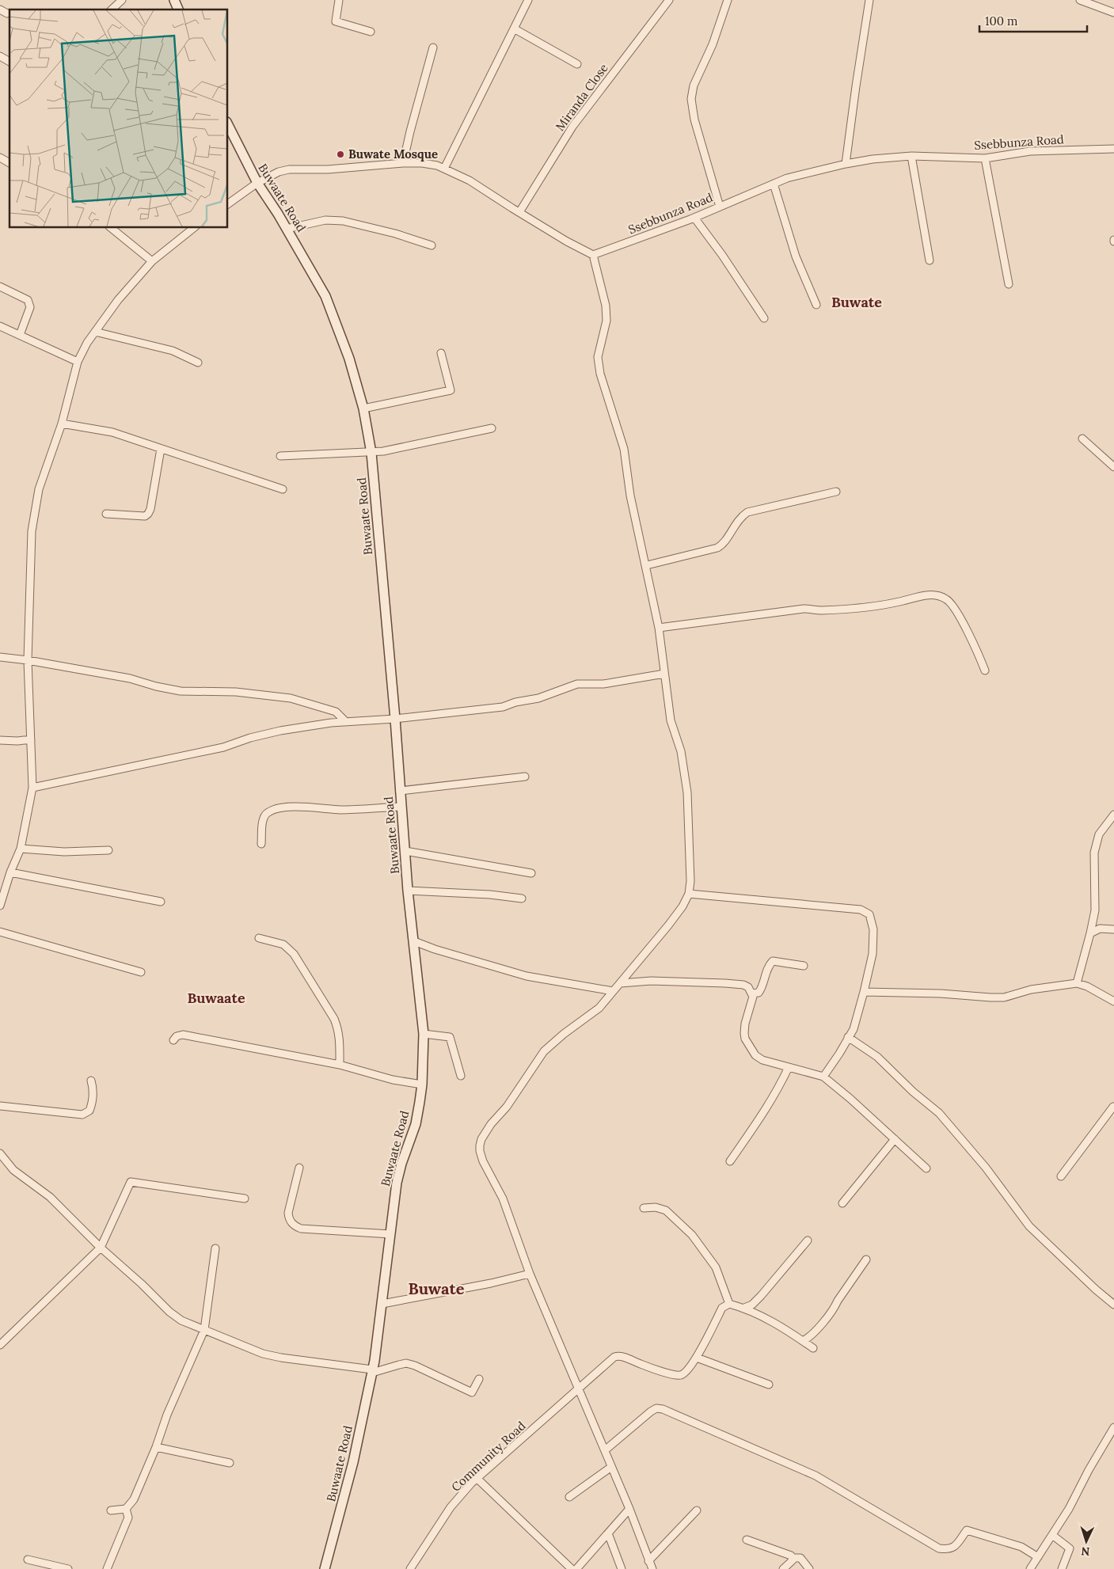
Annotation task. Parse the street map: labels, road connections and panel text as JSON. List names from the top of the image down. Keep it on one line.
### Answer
{"streets":{"street":["Miranda Close","Ssebbunza Road","Buwaate Road","Community Road"]},"districts":["Buwate","Buwaate","Buwate"],"places":["Buwate Mosque"],"scale_bar":"100 m","north":"bottom"}
